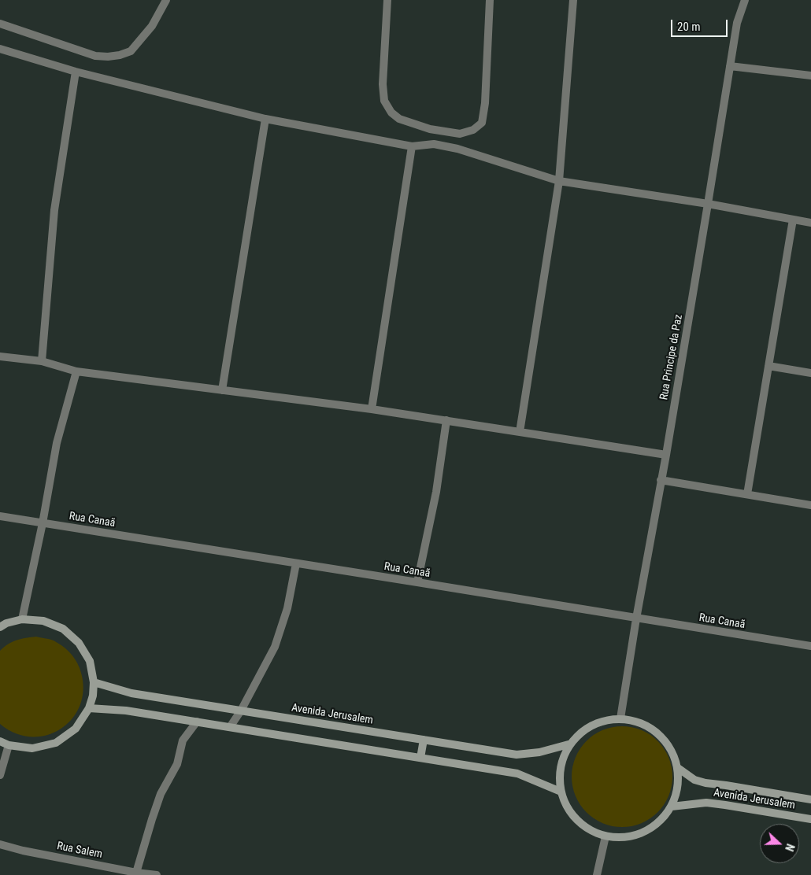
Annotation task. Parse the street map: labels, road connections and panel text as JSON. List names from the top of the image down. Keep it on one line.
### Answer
{"streets":{"street":["Rua Principe da Paz","Rua Canaã","Avenida Jerusalem","Rua Salem"]},"crossings":[["Rua Principe da Paz","Rua Canaã"],["Rua Principe da Paz","Avenida Jerusalem"]],"scale_bar":"20 m","north":"right"}
